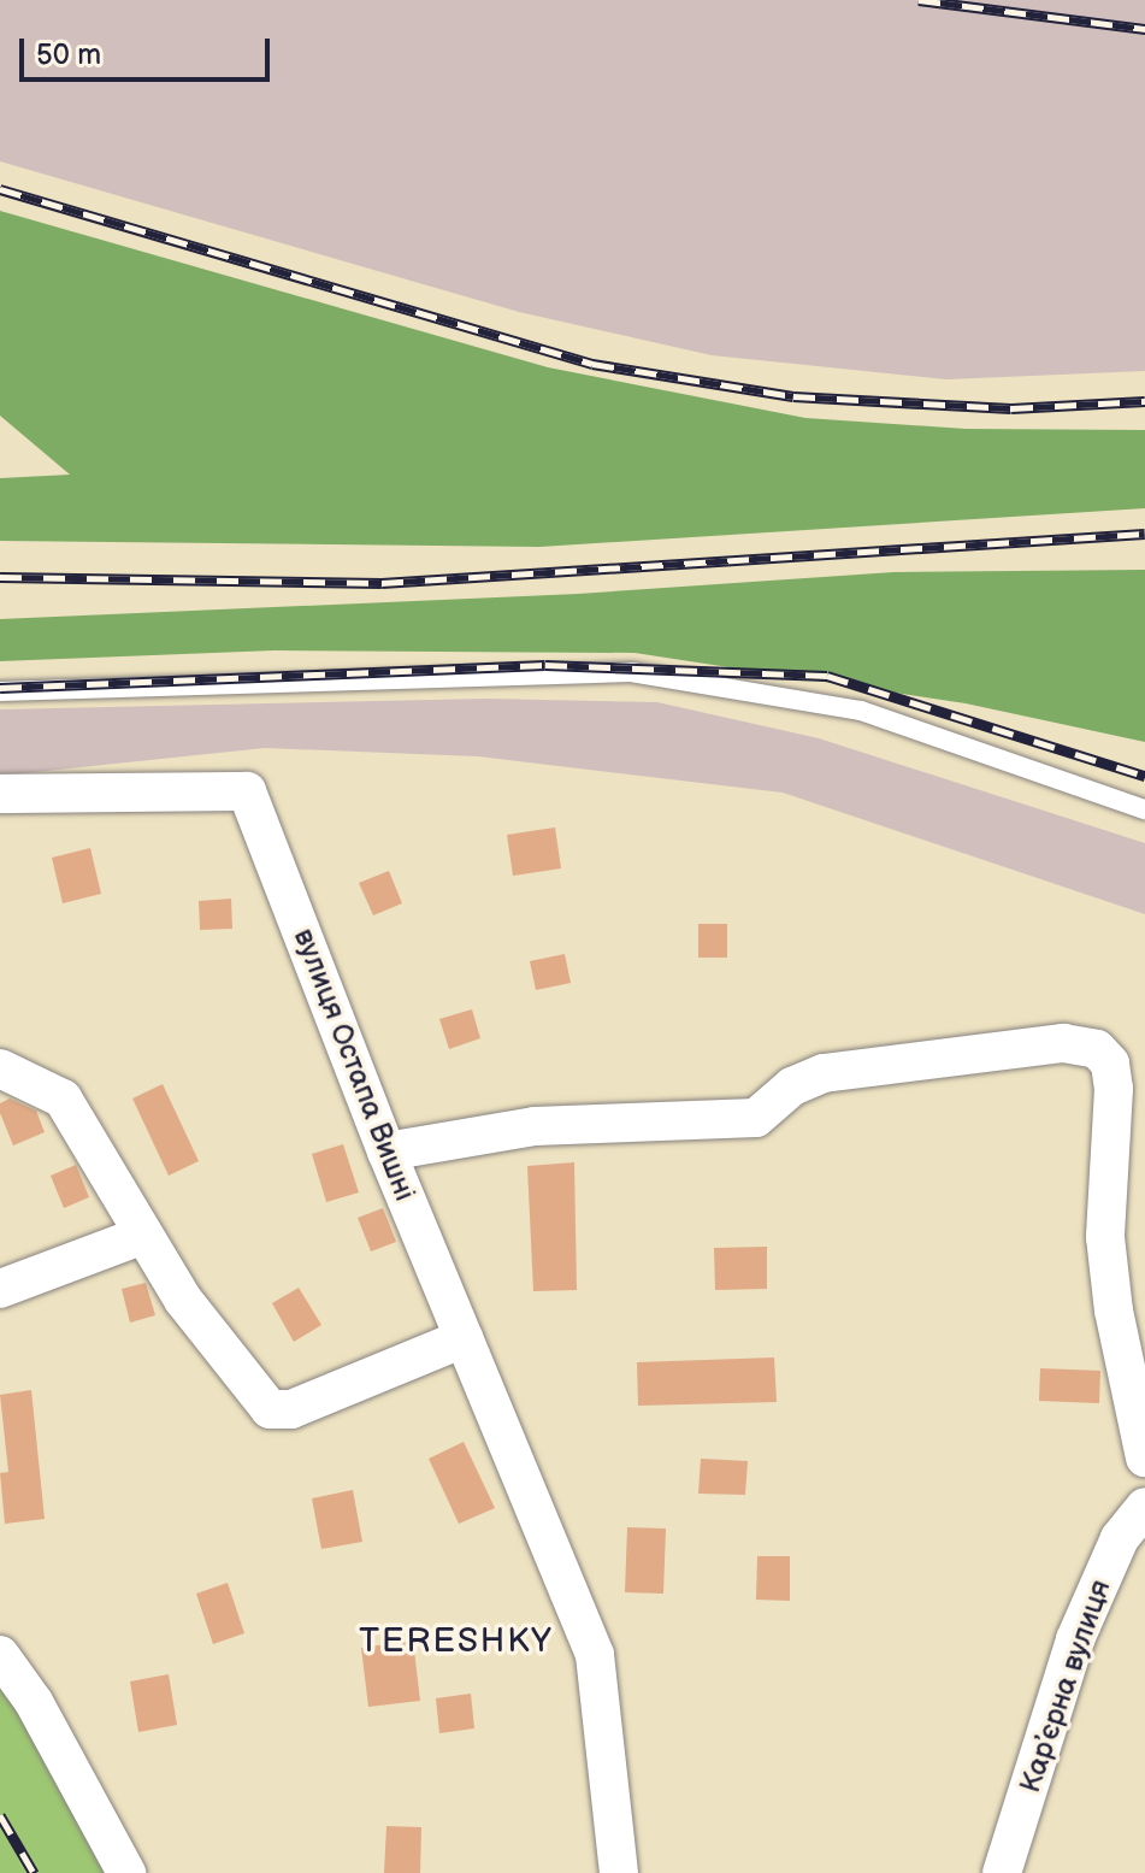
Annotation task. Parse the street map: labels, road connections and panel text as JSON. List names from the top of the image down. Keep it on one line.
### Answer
{"streets":{"street":["вулиця Остапа Вишні","Карʼєрна вулиця"]},"districts":["TERESHKY"],"scale_bar":"50 m"}
